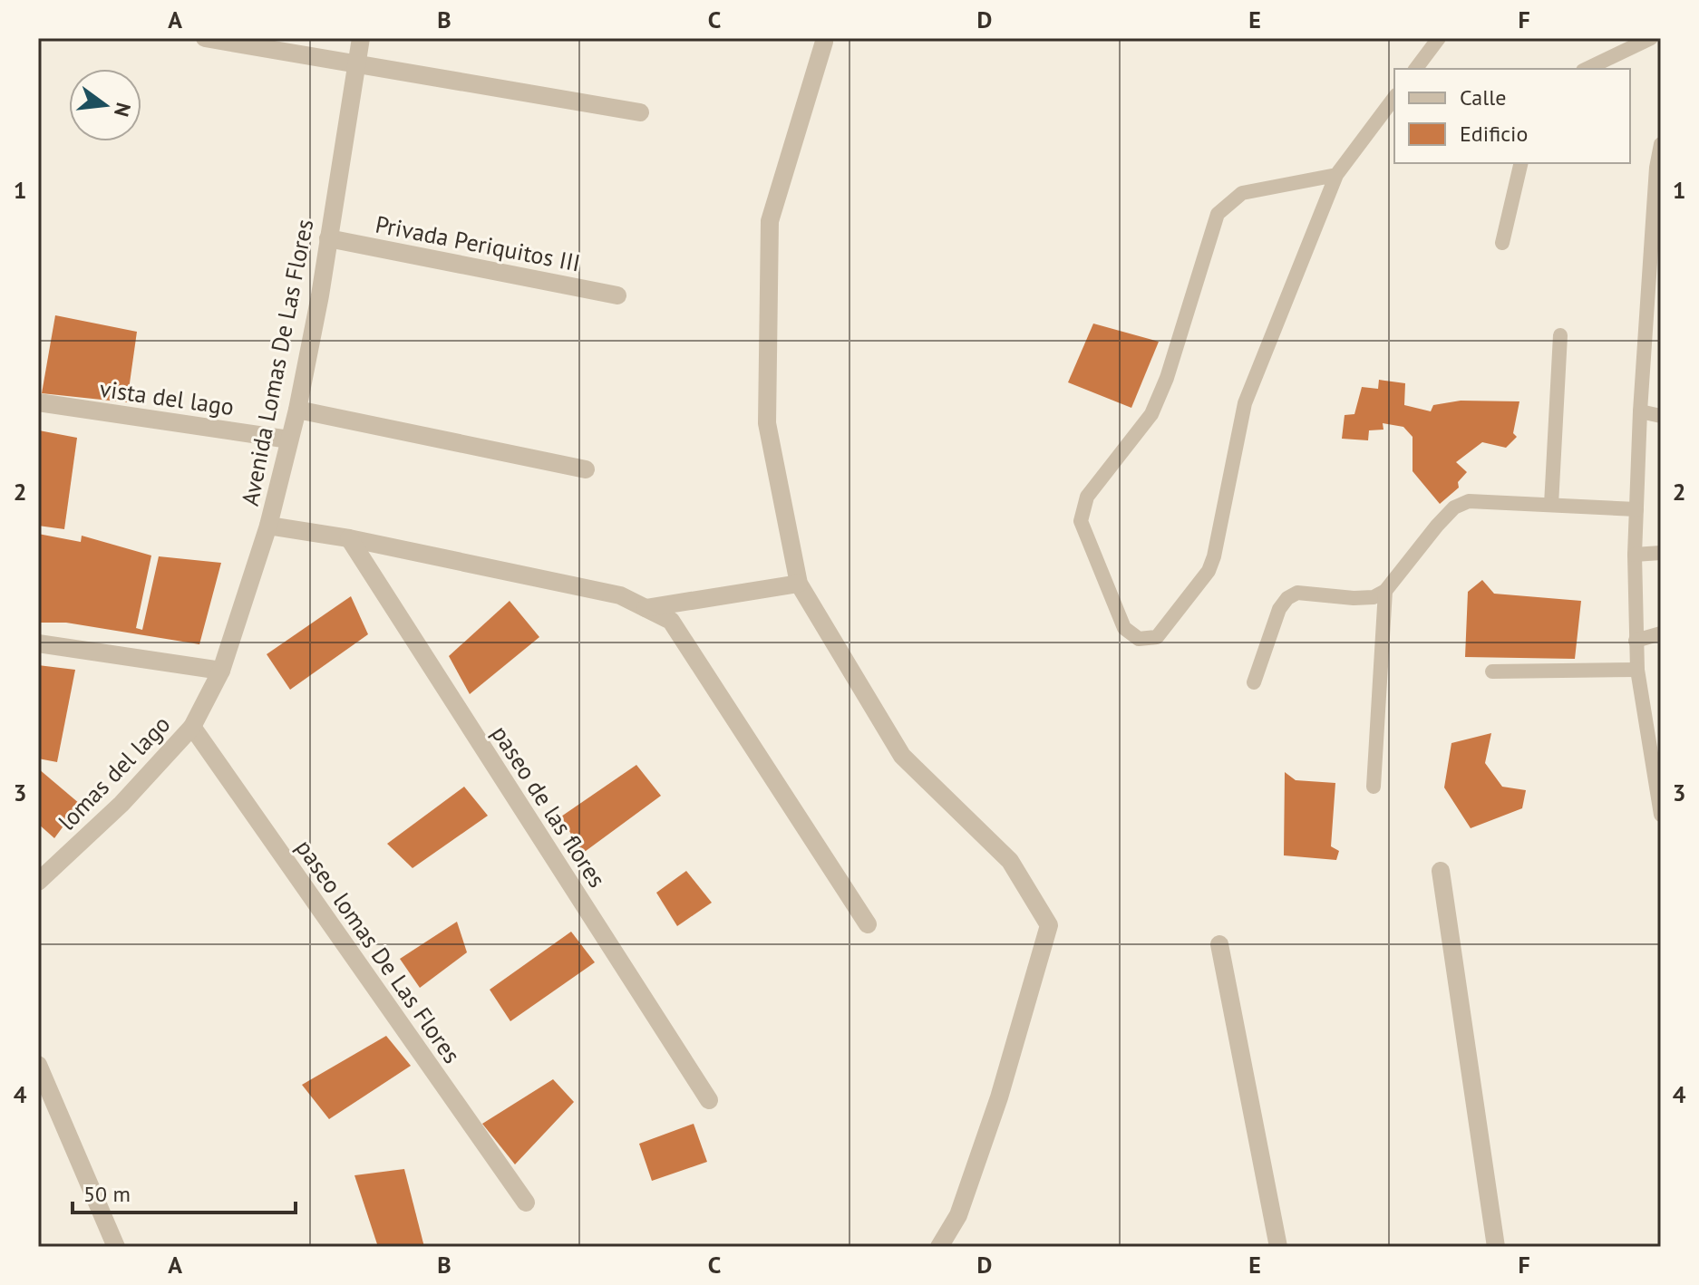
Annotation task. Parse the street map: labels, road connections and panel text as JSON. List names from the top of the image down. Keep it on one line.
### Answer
{"streets":{"street":["Privada Periquitos III","Avenida Lomas De Las Flores","vista del lago","lomas del lago","paseo de las flores","paseo lomas De Las Flores"]},"crossings":[["Privada Periquitos III","Avenida Lomas De Las Flores"],["Avenida Lomas De Las Flores","vista del lago"],["Avenida Lomas De Las Flores","lomas del lago"],["Avenida Lomas De Las Flores","paseo lomas De Las Flores"],["lomas del lago","paseo lomas De Las Flores"]],"legend":["Calle","Edificio"],"scale_bar":"50 m","north":"right","grid":{"columns":["A","B","C","D","E","F"],"rows":["1","2","3","4"]}}
